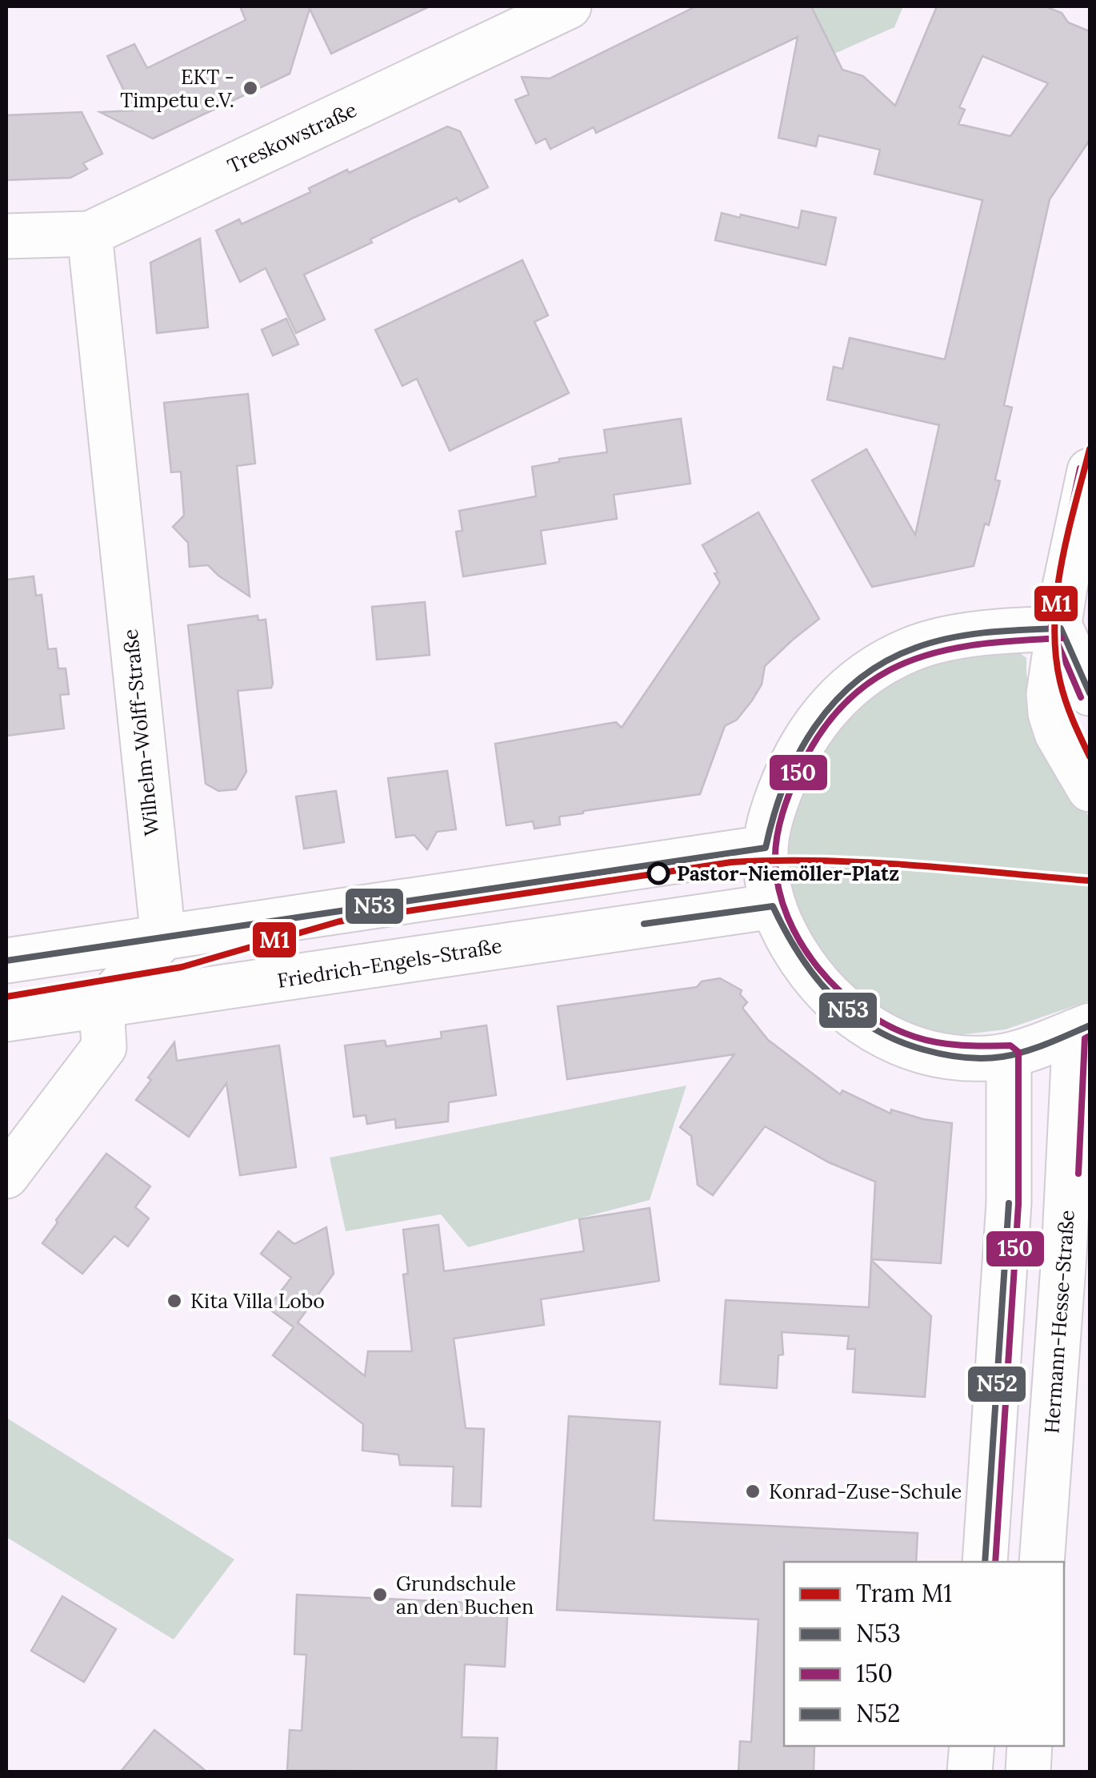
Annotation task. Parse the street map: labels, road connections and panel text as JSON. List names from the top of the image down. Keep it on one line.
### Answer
{"streets":{"main road":["Treskowstraße","Wilhelm-Wolff-Straße","Friedrich-Engels-Straße","Hermann-Hesse-Straße"]},"crossings":[["Treskowstraße","Wilhelm-Wolff-Straße"]],"places":["EKT - Timpetu e.V.","Pastor-Niemöller-Platz","Kita Villa Lobo","Konrad-Zuse-Schule","Grundschule an den Buchen"],"lines":["tram line M1","transit line 150","transit line N53","transit line N52"],"legend":["Tram M1","N53","150","N52"]}
